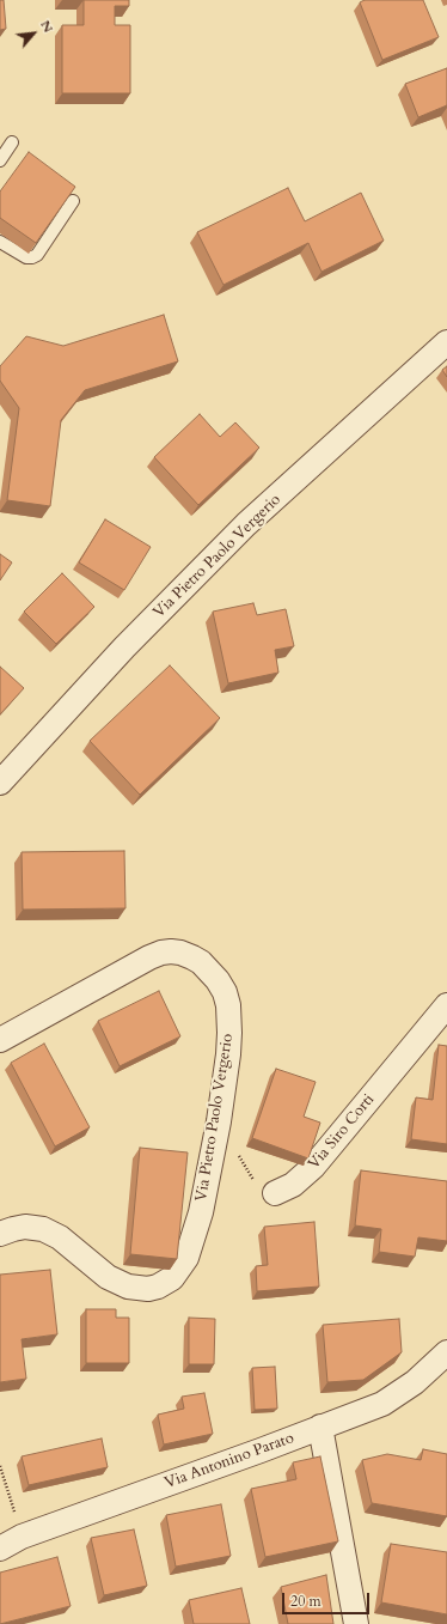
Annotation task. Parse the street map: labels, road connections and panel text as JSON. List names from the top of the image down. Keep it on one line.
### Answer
{"streets":{"street":["Via Pietro Paolo Vergerio","Via Siro Corti","Via Antonino Parato"]},"scale_bar":"20 m","north":"top right"}
